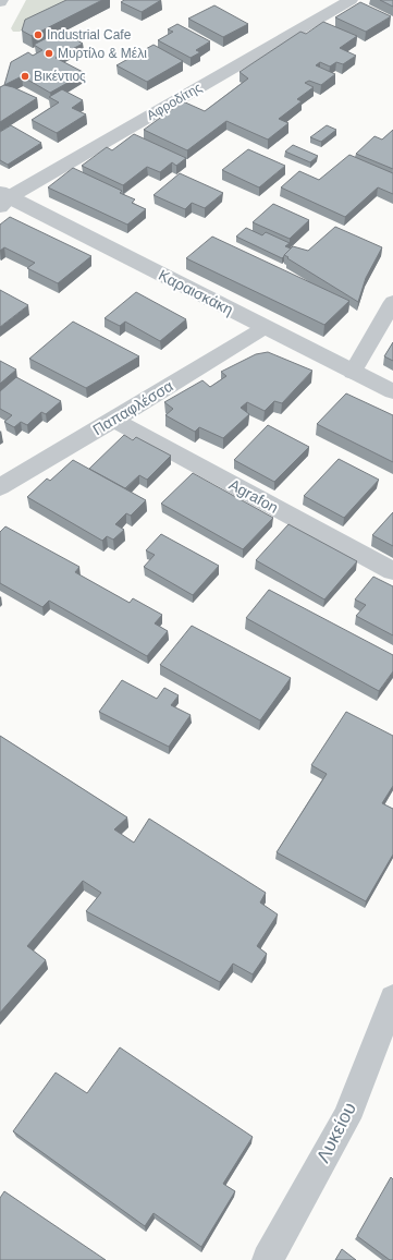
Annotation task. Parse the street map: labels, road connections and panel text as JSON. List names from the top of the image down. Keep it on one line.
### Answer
{"streets":{"street":["Αφροδίτης","Καραισκάκη","Παπαφλέσσα","Agrafon","Λυκείου"]},"crossings":[["Αφροδίτης","Καραισκάκη"],["Καραισκάκη","Παπαφλέσσα"],["Παπαφλέσσα","Agrafon"]],"places":["Industrial Cafe","Μυρτίλο & Μέλι","Βικέντιος"]}
